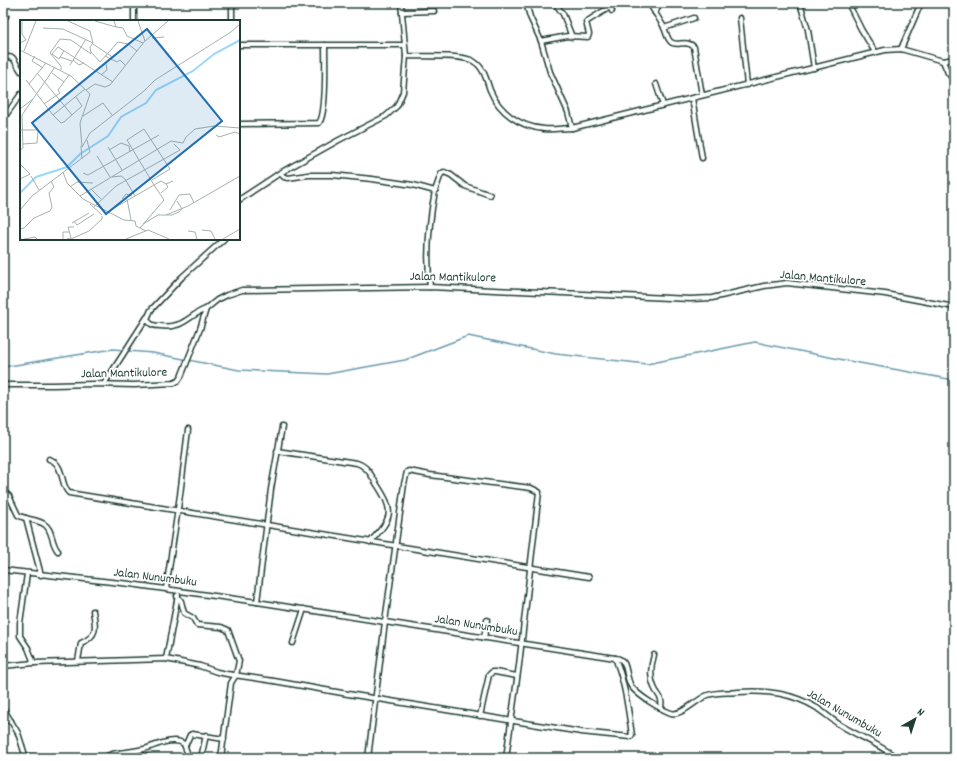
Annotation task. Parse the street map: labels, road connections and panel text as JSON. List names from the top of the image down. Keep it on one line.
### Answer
{"streets":{"street":["Jalan Mantikulore","Jalan Nunumbuku"]},"north":"top right"}
